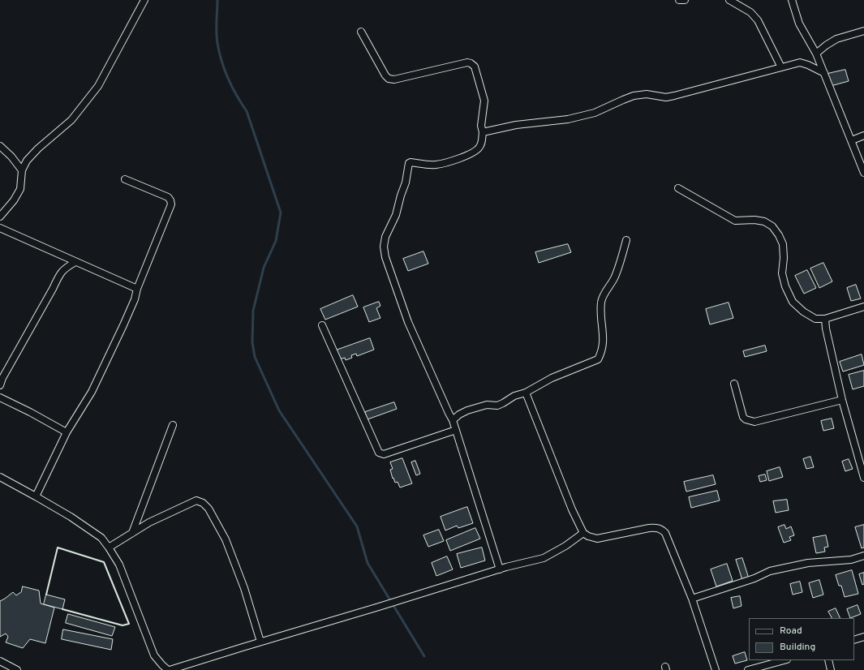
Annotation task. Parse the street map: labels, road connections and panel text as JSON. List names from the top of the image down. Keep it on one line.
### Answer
{"legend":["Road","Building"]}
